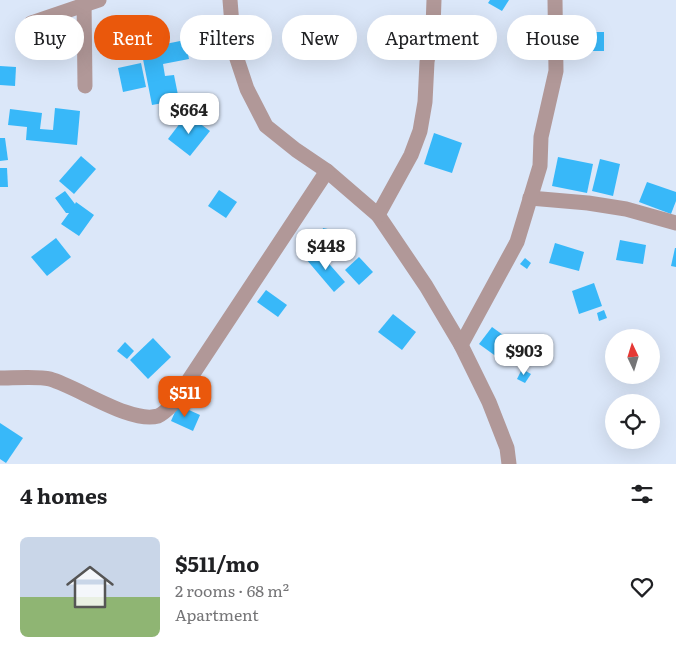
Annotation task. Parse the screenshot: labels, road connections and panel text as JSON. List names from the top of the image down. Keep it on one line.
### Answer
{"north":"top","page":{"chip":["Buy","Rent","Filters","New","Apartment","House"],"price":["$664","$448","$903","$511"],"heading":"4 homes","list":[{"name":"$511/mo","note":"2 rooms · 68 m² · Apartment"}]}}
